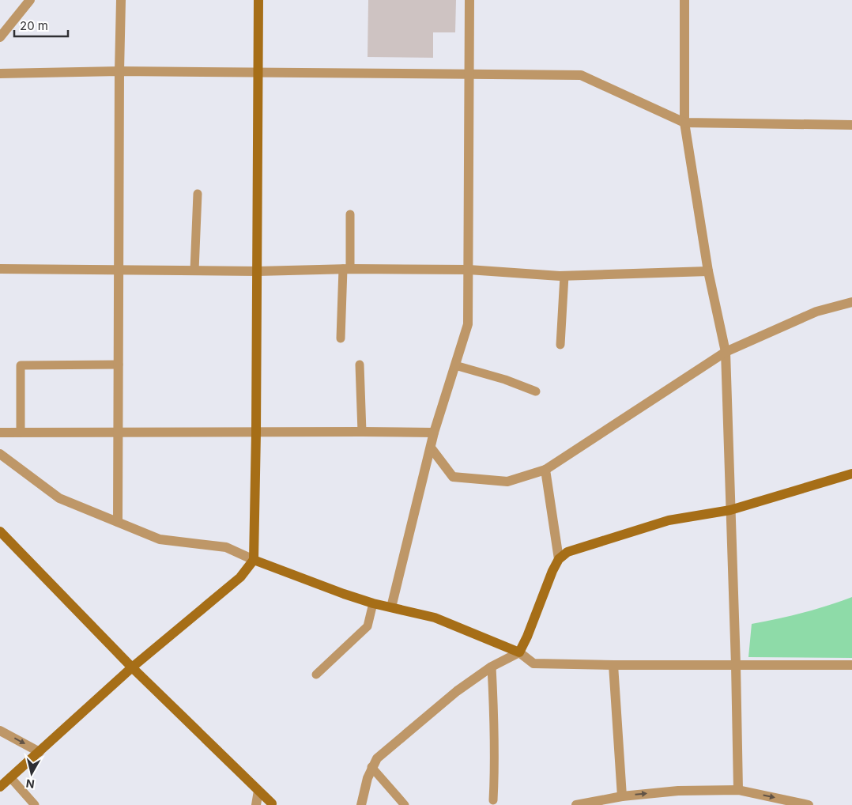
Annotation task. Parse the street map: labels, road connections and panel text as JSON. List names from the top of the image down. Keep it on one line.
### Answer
{"scale_bar":"20 m","north":"bottom"}
